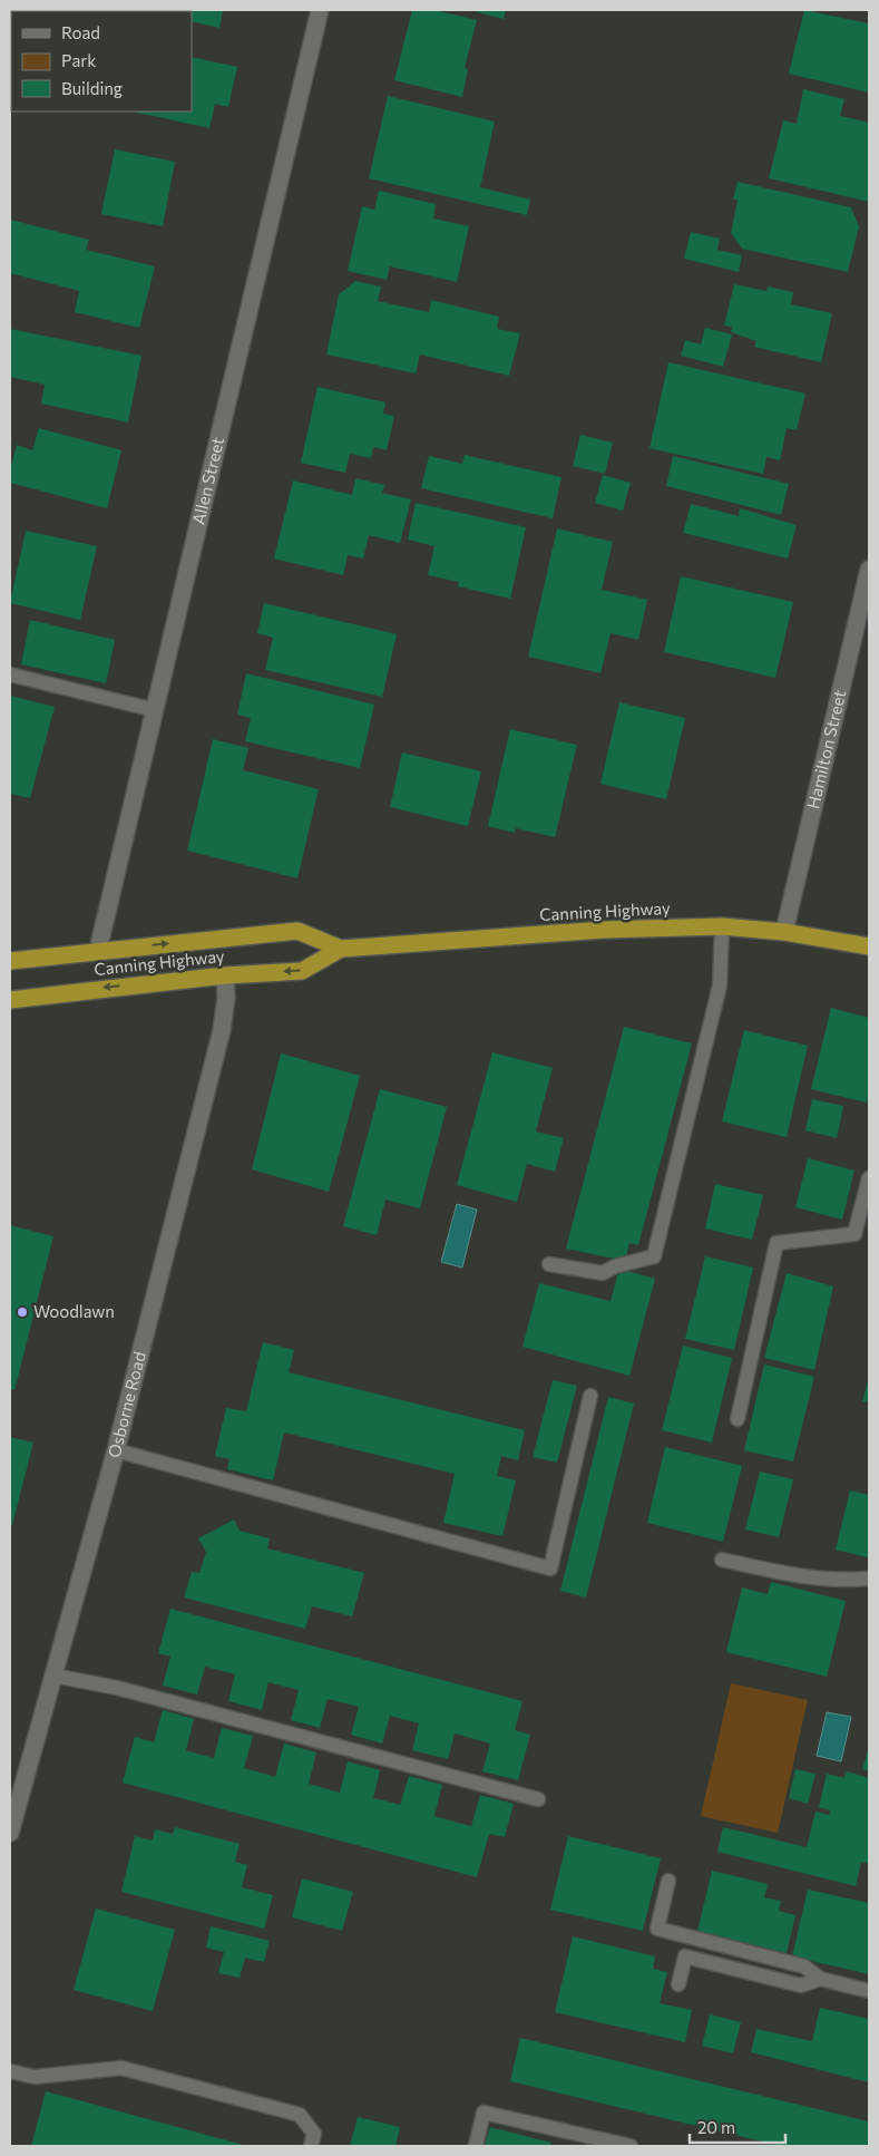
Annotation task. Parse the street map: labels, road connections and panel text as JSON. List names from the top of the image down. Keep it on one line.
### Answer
{"streets":{"highway":["Canning Highway"],"street":["Allen Street","Hamilton Street","Osborne Road"]},"crossings":[["Allen Street","Canning Highway"],["Hamilton Street","Canning Highway"],["Canning Highway","Osborne Road"]],"places":["Woodlawn"],"legend":["Road","Park","Building"],"scale_bar":"20 m"}
